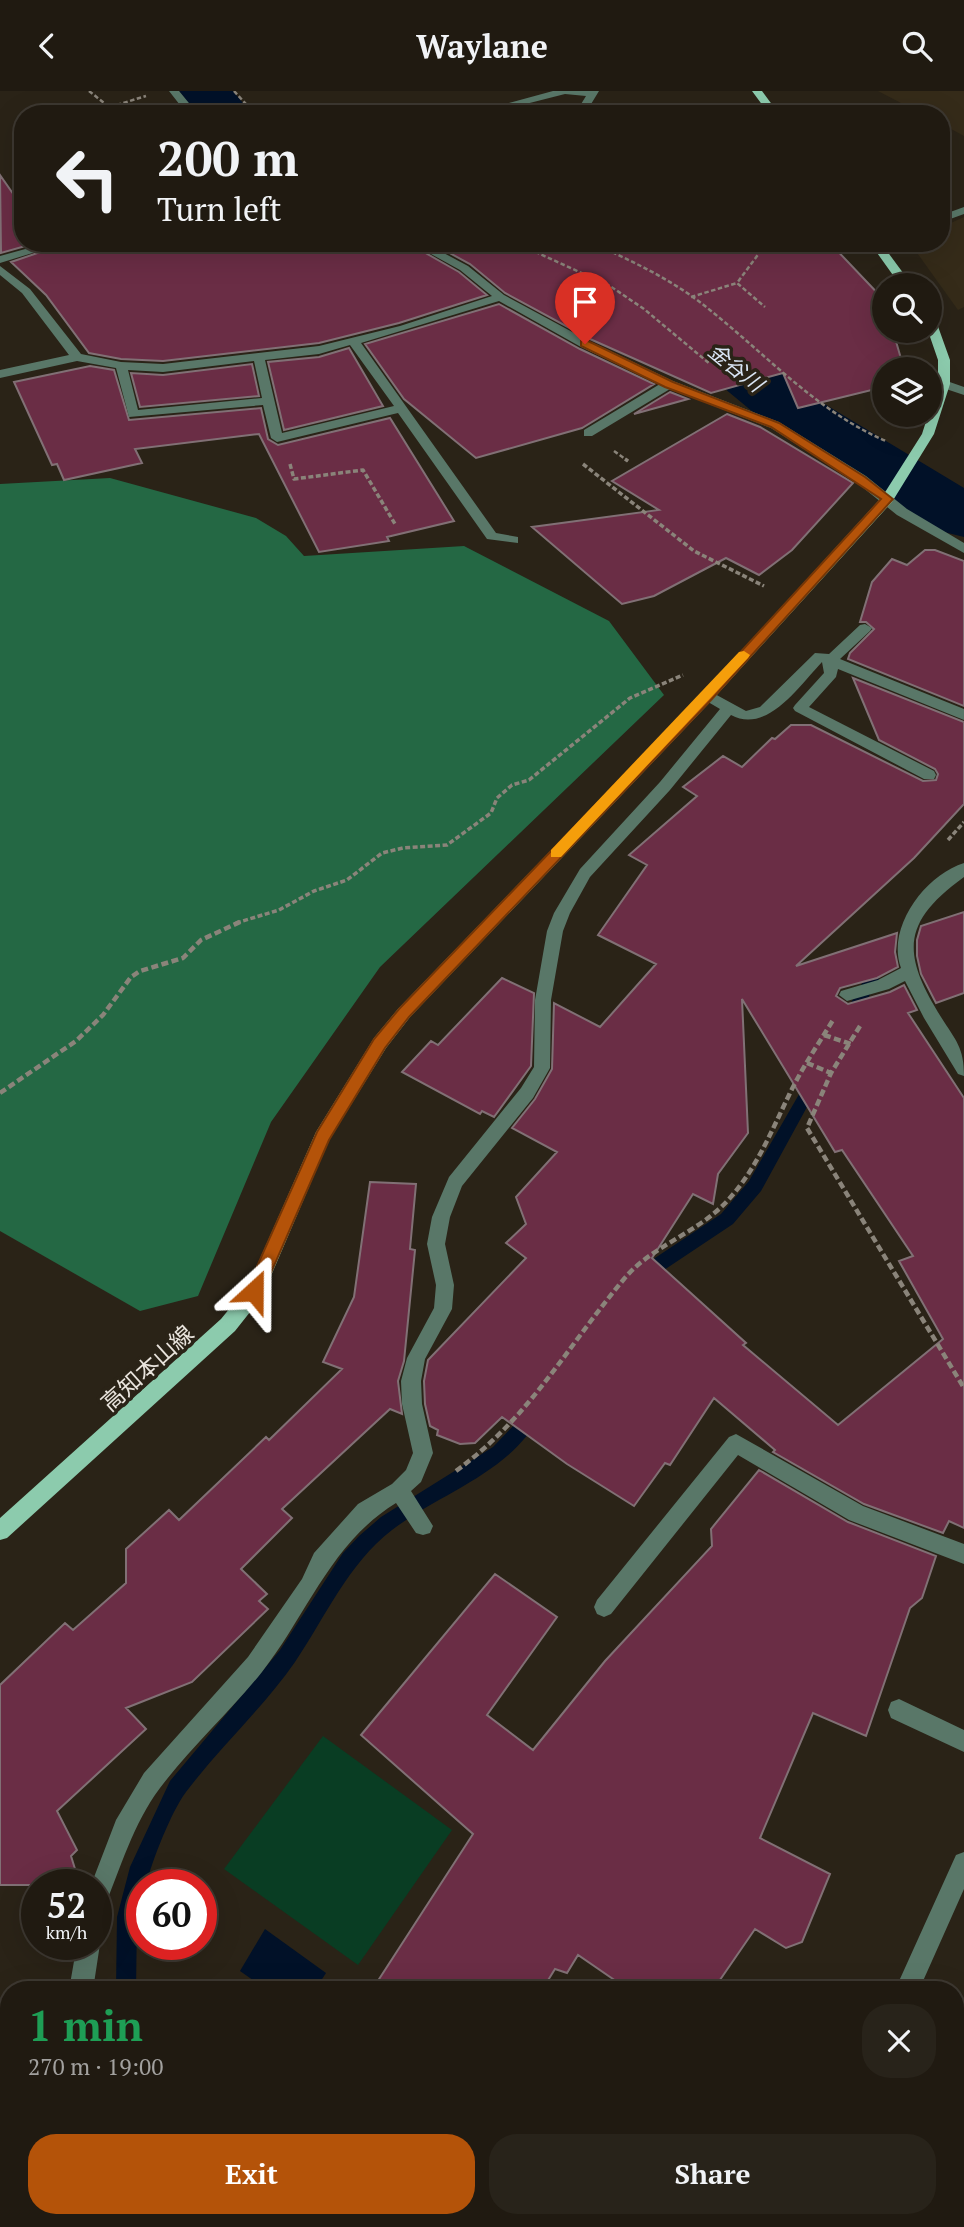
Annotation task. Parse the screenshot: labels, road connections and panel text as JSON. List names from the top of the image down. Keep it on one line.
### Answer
{"streets":{"main road":["高知本山線"]},"water":["金谷川"],"page":{"header":"Waylane","turn":["200 m","Turn left"],"speed":"52 km/h","limit":"60","heading":["1 min","270 m · 19:00"],"buttons":["Exit","Share"]}}
